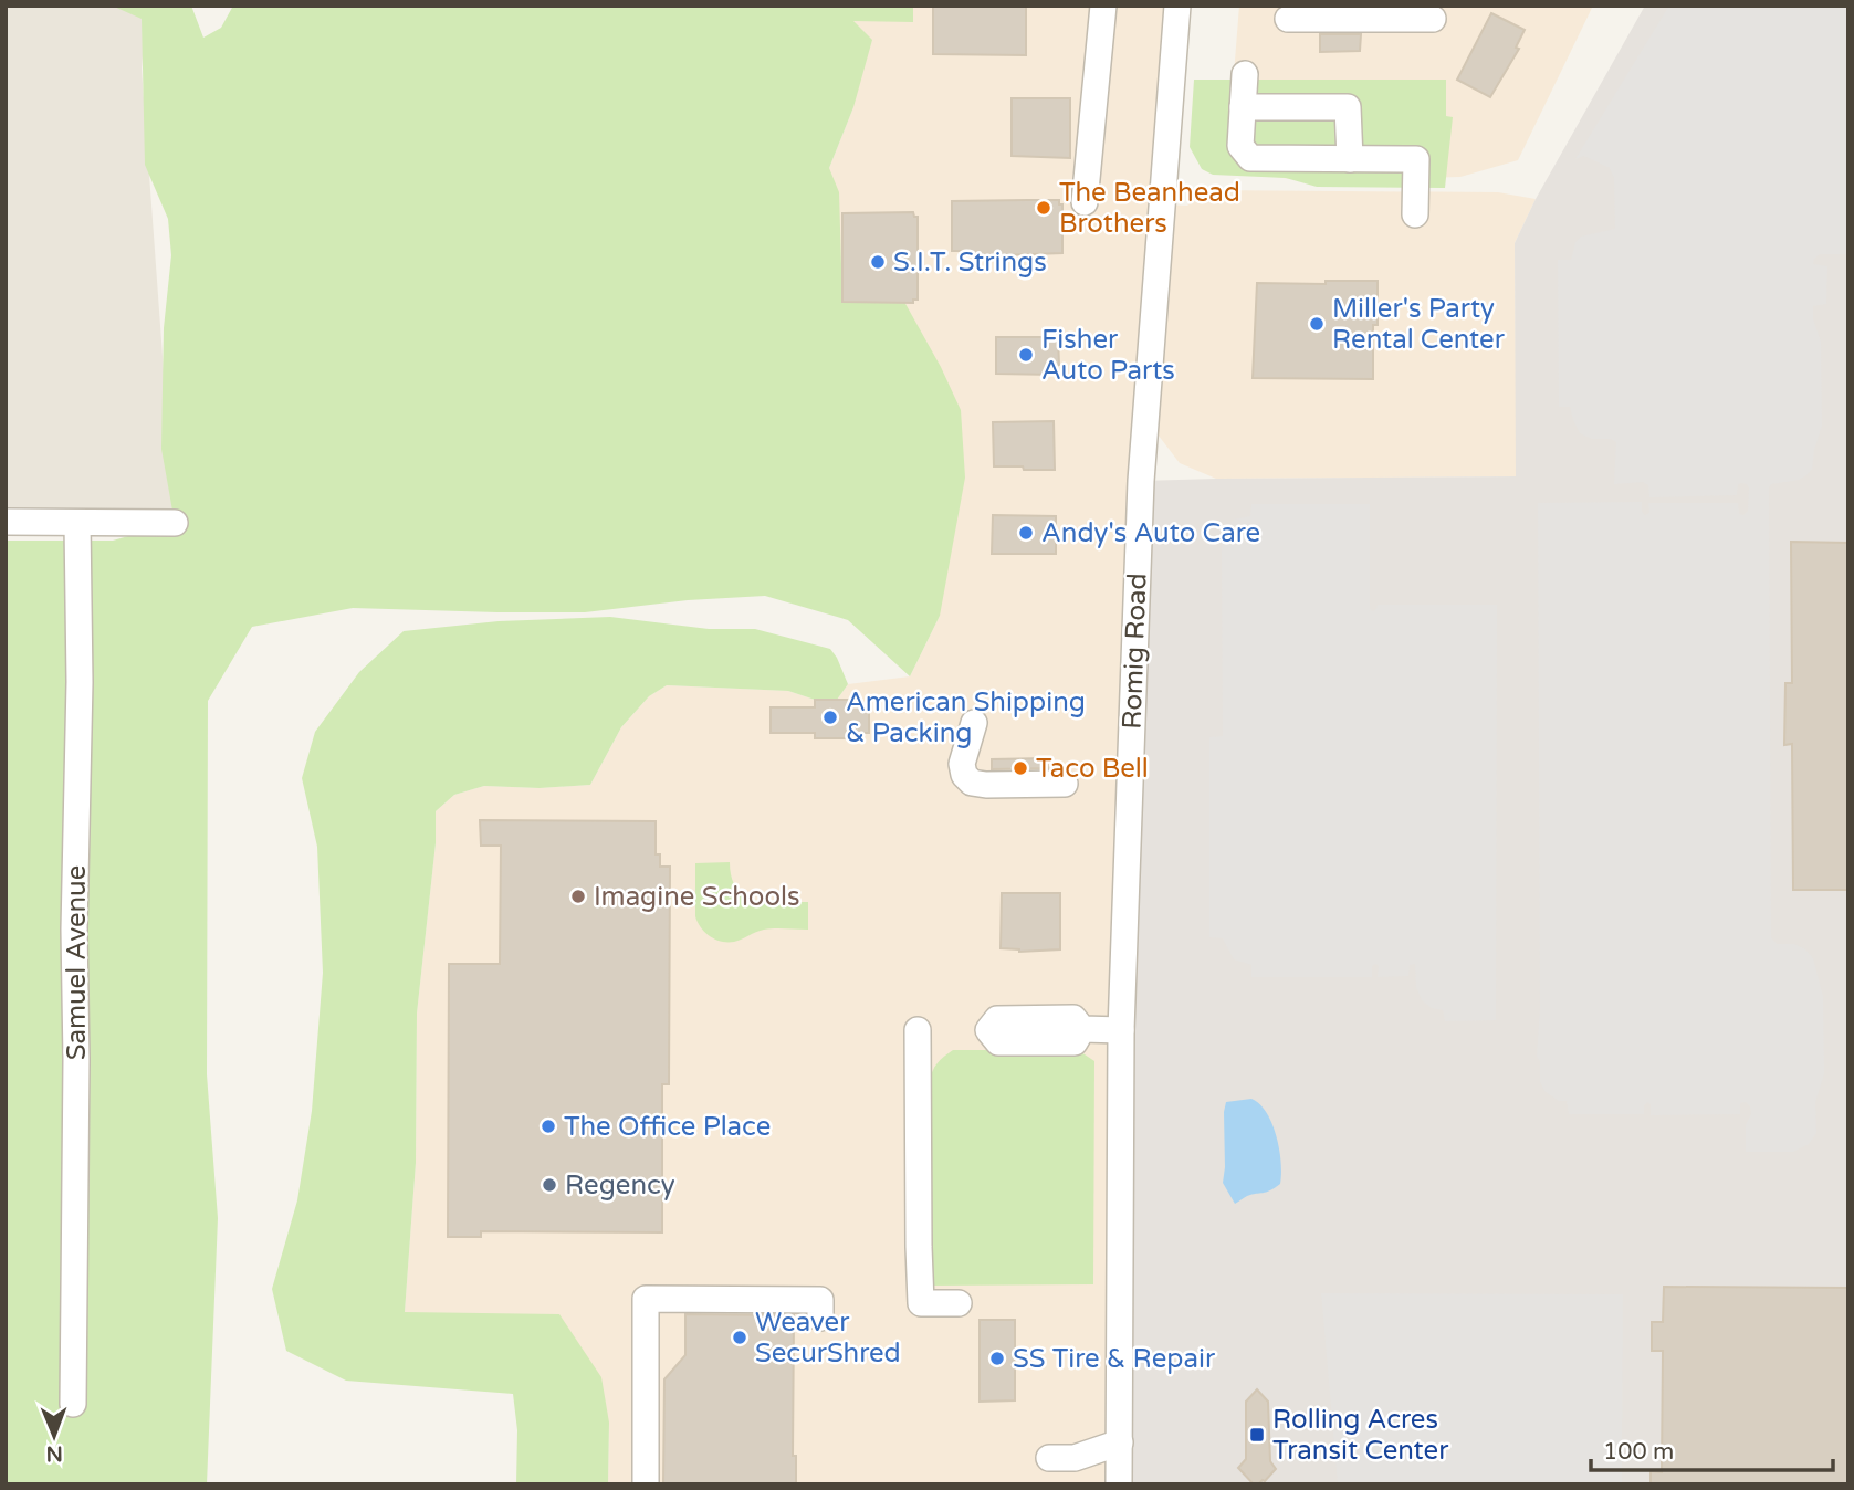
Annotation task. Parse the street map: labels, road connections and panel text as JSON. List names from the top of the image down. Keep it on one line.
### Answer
{"streets":{"street":["Romig Road","Samuel Avenue"]},"places":{"other":["The Beanhead Brothers","S.I.T. Strings","Miller's Party Rental Center","Fisher Auto Parts","Andy's Auto Care","American Shipping & Packing","Taco Bell","Imagine Schools","The Office Place","Regency","Weaver SecurShred","SS Tire & Repair"],"transit":["Rolling Acres Transit Center"]},"scale_bar":"100 m","north":"bottom"}
